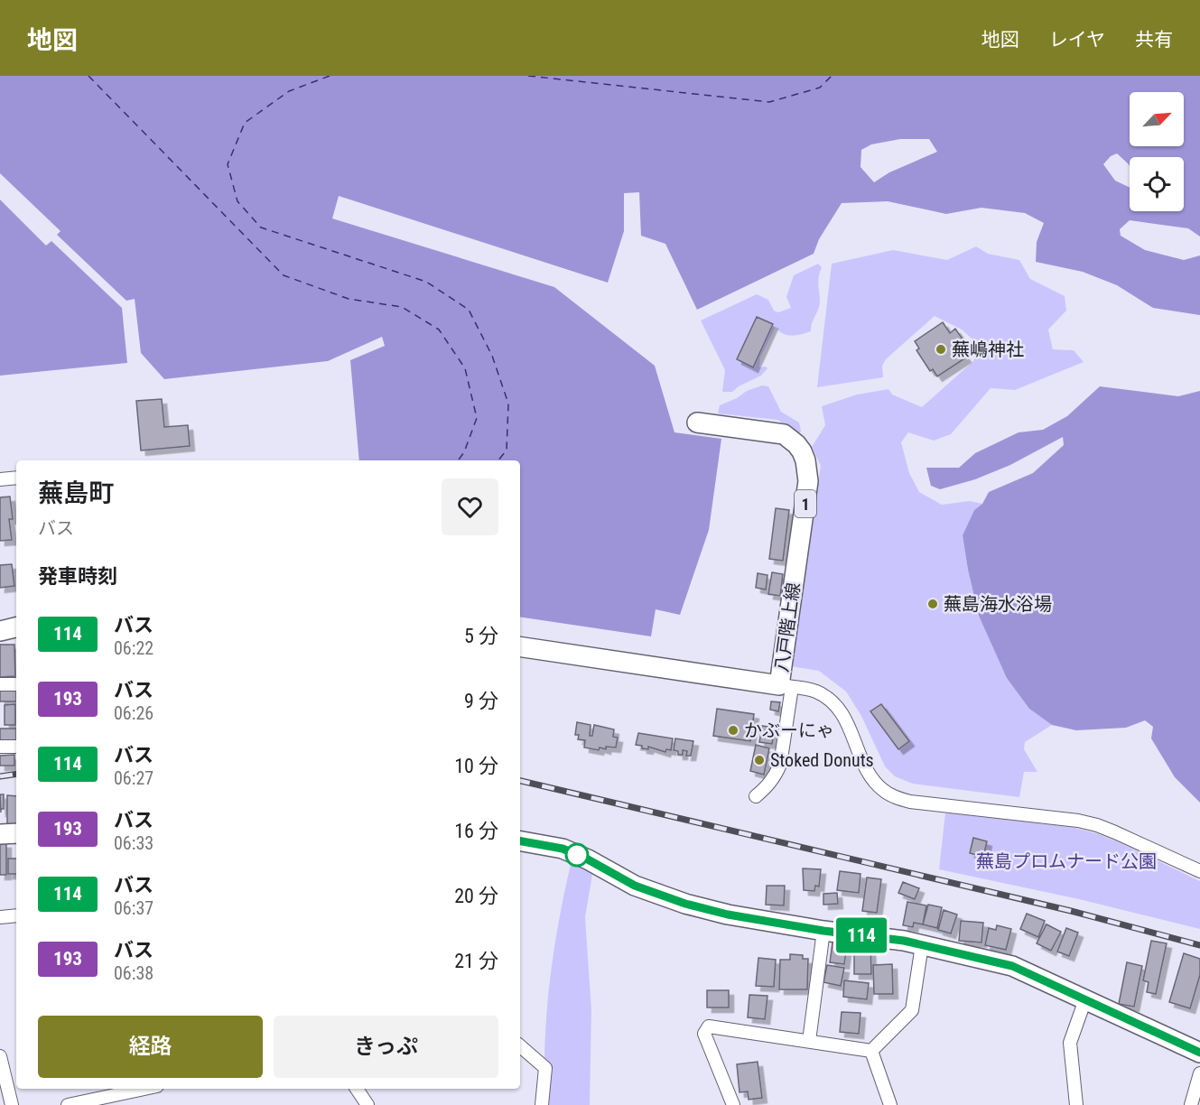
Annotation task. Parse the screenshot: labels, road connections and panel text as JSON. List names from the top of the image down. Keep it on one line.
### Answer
{"streets":{"main road":["1","八戸階上線"]},"parks":["蕪島プロムナード公園"],"places":["蕪嶋神社","蕪島海水浴場","かぶーにゃ","Stoked Donuts"],"lines":["bus line 114"],"north":"top right","page":{"header":"地図","nav":["地図","レイヤ","共有"],"on_map":"114","heading":[["蕪島町","バス"],"発車時刻"],"list":[{"mark":"114","name":"バス","note":"06:22","value":"5 分"},{"mark":"193","name":"バス","note":"06:26","value":"9 分"},{"mark":"114","name":"バス","note":"06:27","value":"10 分"},{"mark":"193","name":"バス","note":"06:33","value":"16 分"},{"mark":"114","name":"バス","note":"06:37","value":"20 分"},{"mark":"193","name":"バス","note":"06:38","value":"21 分"}],"buttons":["経路","きっぷ"]}}
